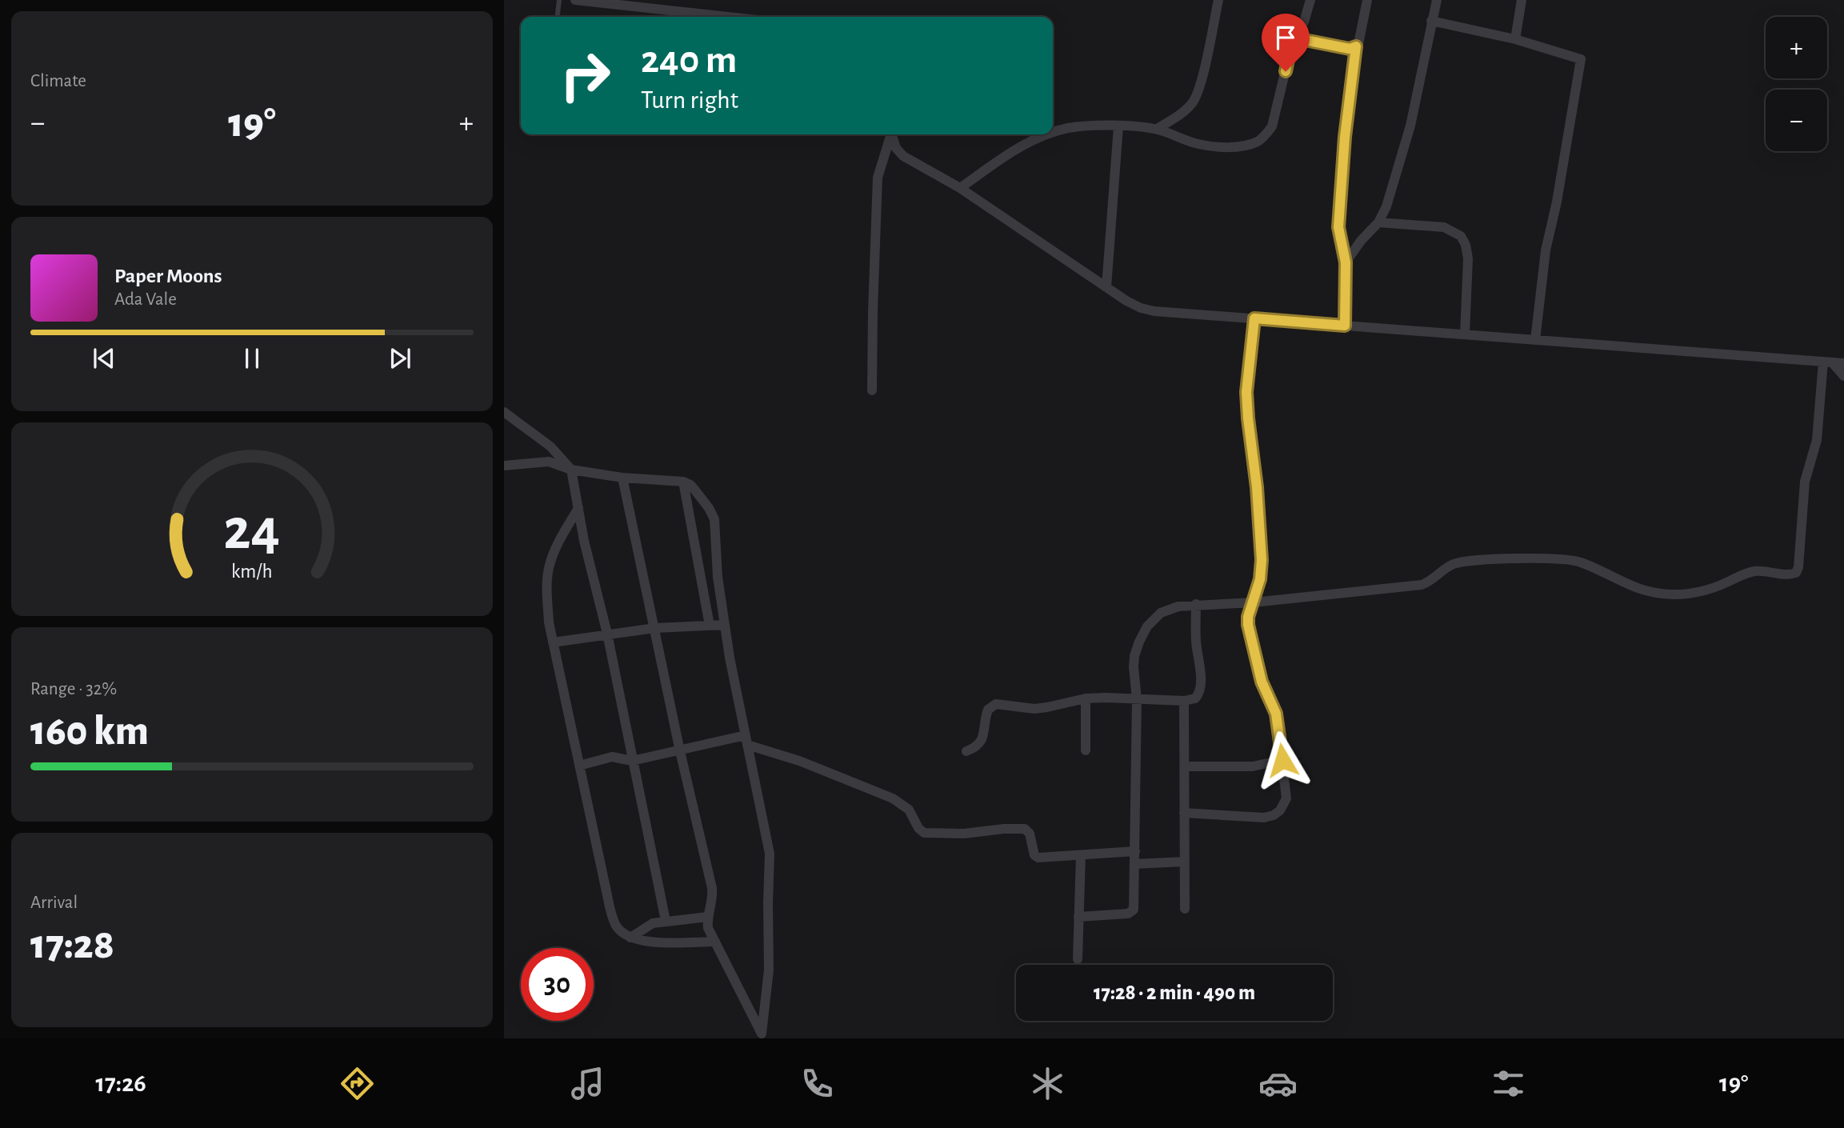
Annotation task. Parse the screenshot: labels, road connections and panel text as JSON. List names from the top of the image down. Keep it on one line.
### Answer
{"page":{"tile":["Climate",["Range · 32%","160 km"],["Arrival","17:28"]],"map_buttons":["+","−"],"turn":["240 m","Turn right"],"heat":["−","19°","+"],"song":["Paper Moons","Ada Vale"],"limit":"30","trip":"17:28 · 2 min · 490 m","tabs":["17:26","19°"],"gauge":["24","km/h"]}}
